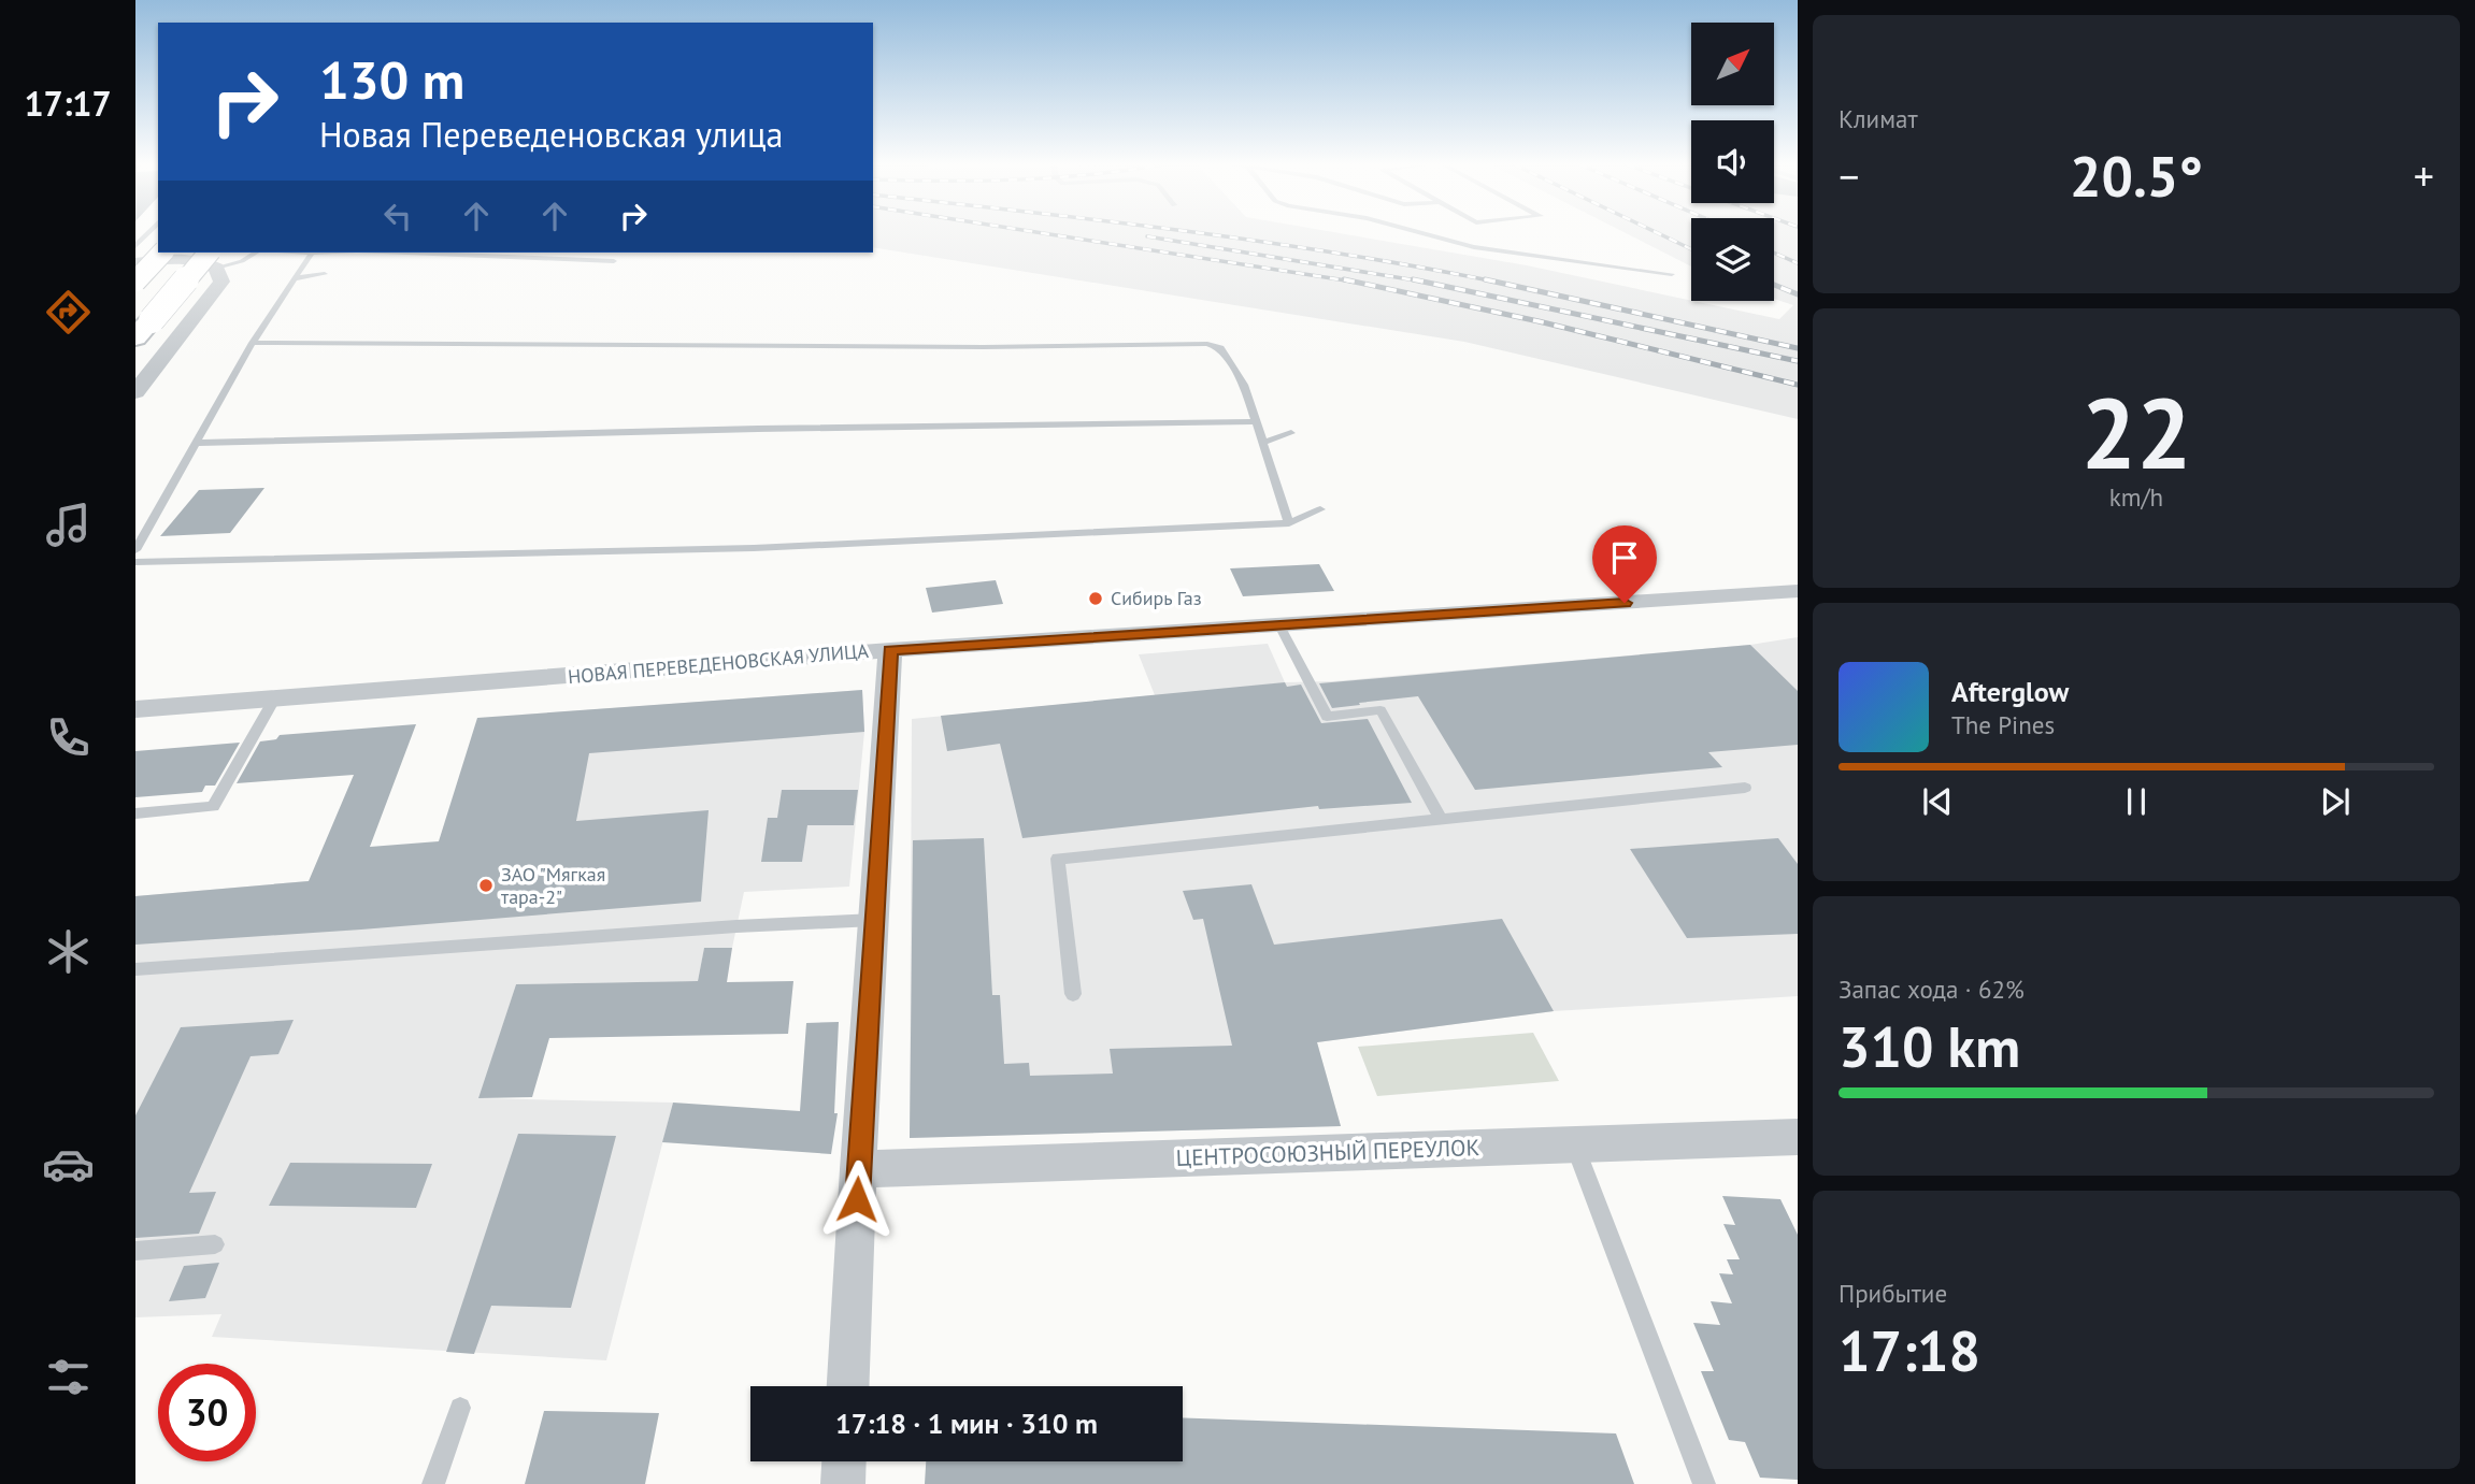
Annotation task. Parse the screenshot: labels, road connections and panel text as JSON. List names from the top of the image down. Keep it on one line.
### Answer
{"streets":{"street":["НОВАЯ ПЕРЕВЕДЕНОВСКАЯ УЛИЦА","ЦЕНТРОСОЮЗНЫЙ ПЕРЕУЛОК"]},"places":["Сибирь Газ","ЗАО \"Мягкая тара-2\""],"north":"top right","page":{"tabs":"17:17","tile":["Климат",["22","km/h"],["Запас хода · 62%","310 km"],["Прибытие","17:18"]],"turn":["130 m","Новая Переведеновская улица"],"heat":["−","20.5°","+"],"song":["Afterglow","The Pines"],"limit":"30","trip":"17:18 · 1 мин · 310 m"}}
